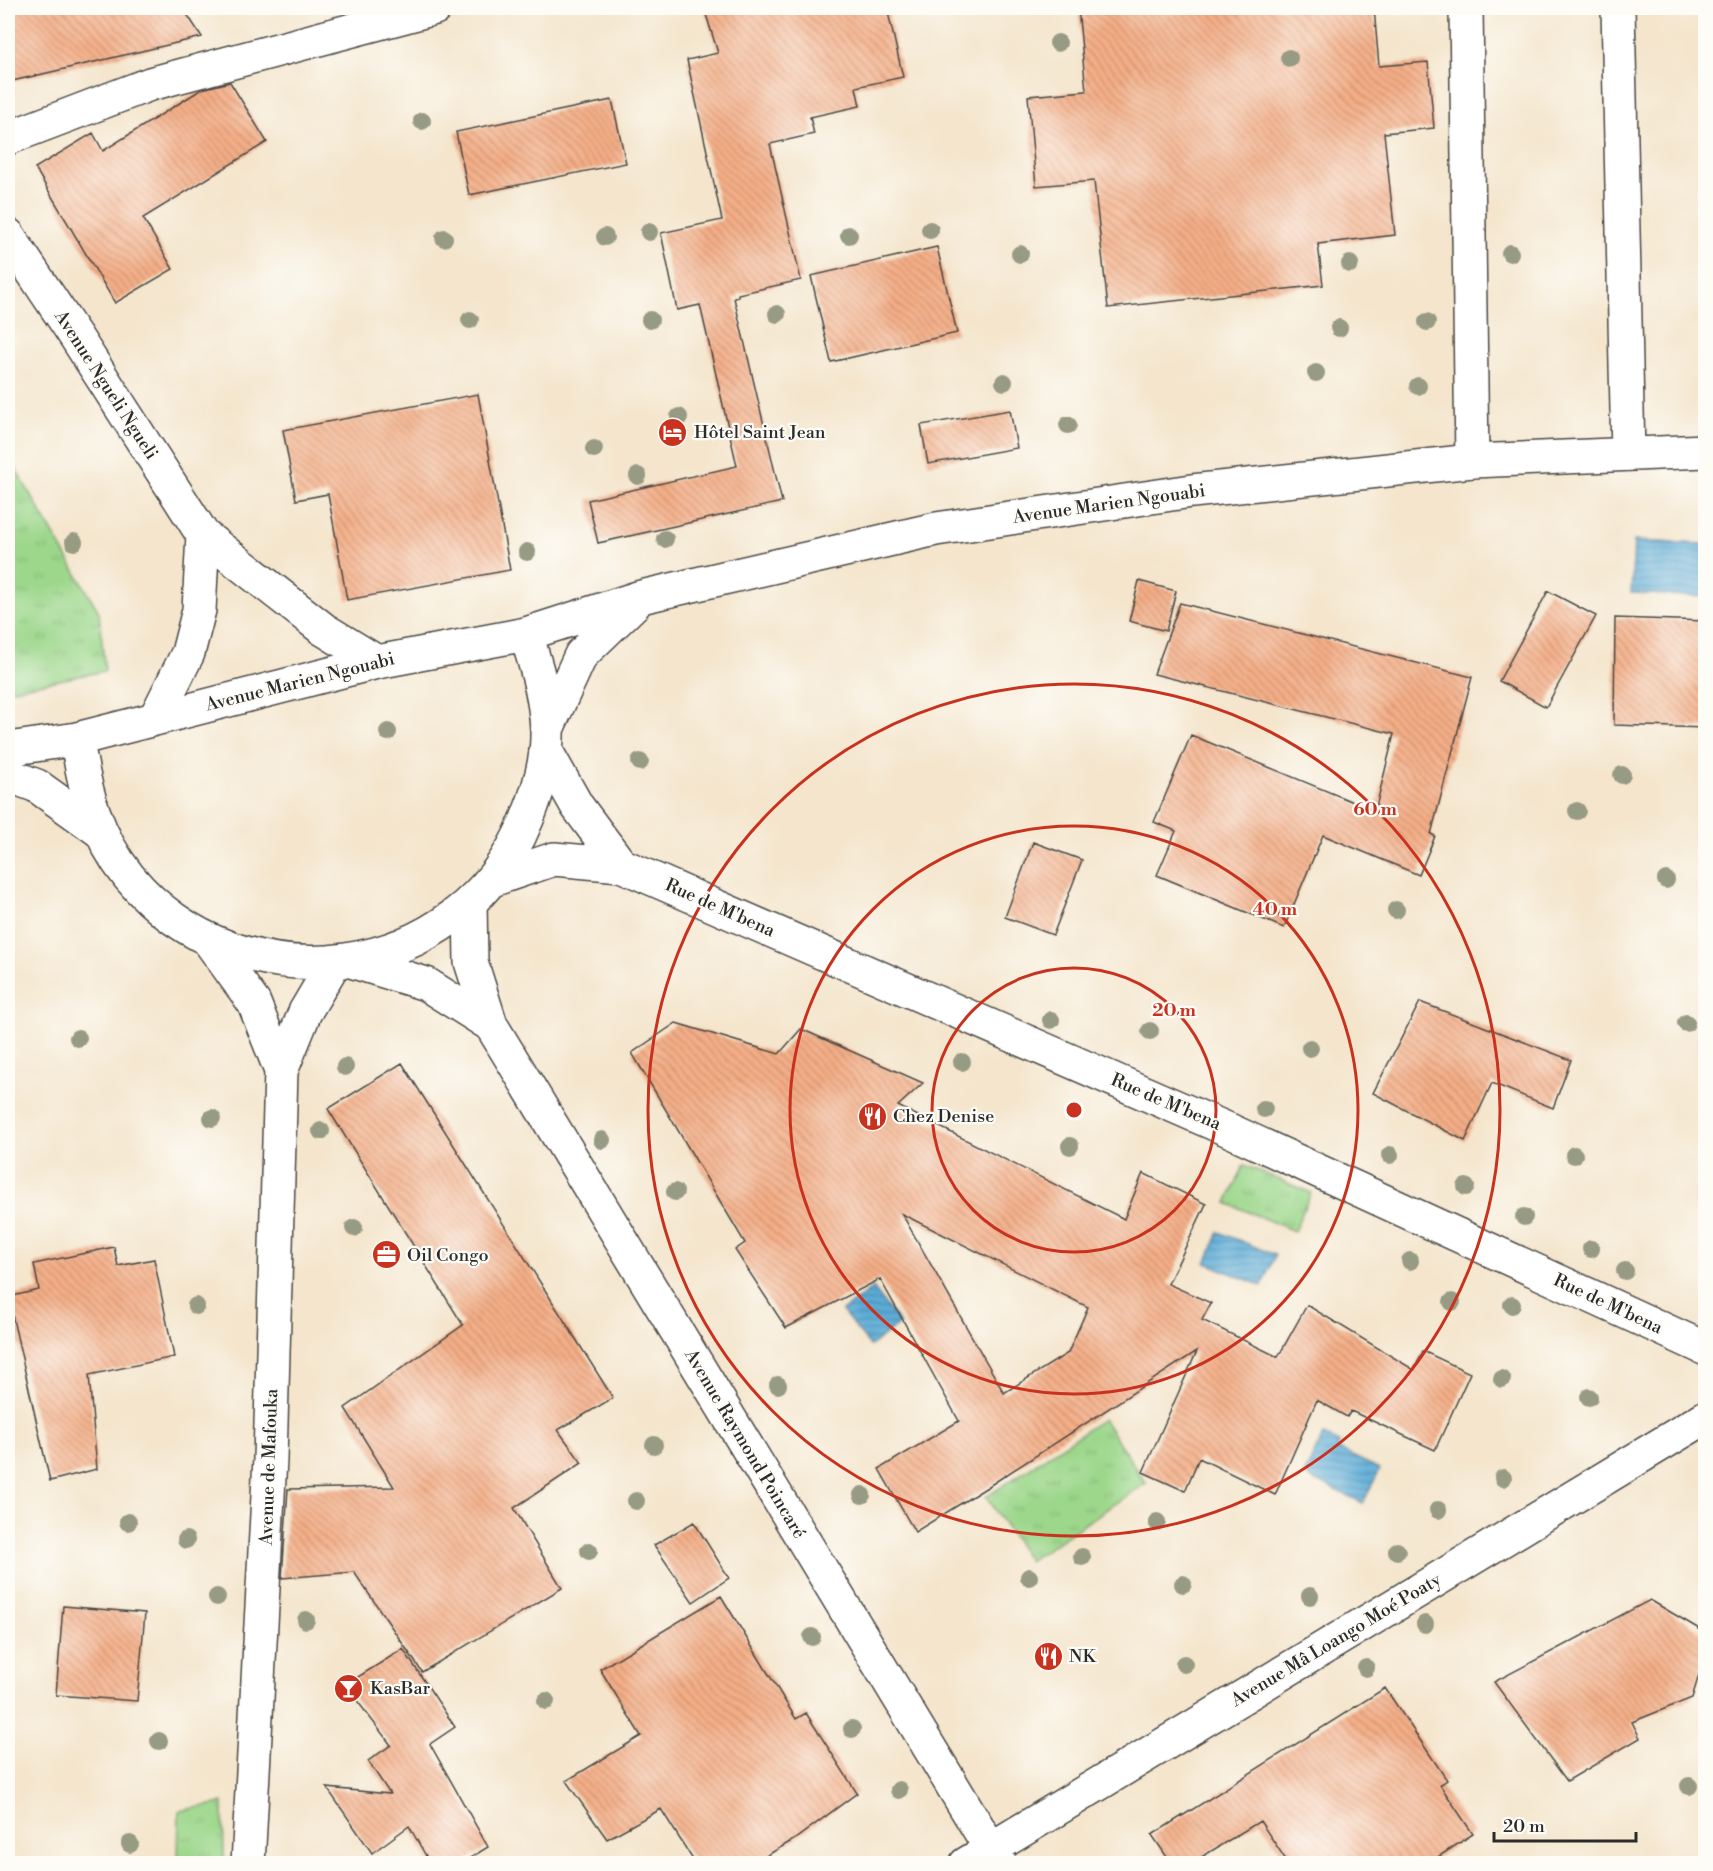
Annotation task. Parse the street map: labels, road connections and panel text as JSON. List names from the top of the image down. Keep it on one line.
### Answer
{"streets":{"street":["Avenue Ngueli Ngueli","Avenue Marien Ngouabi","Rue de M'bena","Avenue Raymond Poincaré","Avenue de Mafouka","Avenue Mâ Loango Moé Poaty"]},"crossings":[["Avenue Ngueli Ngueli","Avenue Marien Ngouabi"],["Avenue Raymond Poincaré","Avenue Mâ Loango Moé Poaty"]],"places":{"hotel":["Hôtel Saint Jean"],"restaurant":["Chez Denise","NK"],"office":["Oil Congo"],"bar":["KasBar"]},"scale_bar":"20 m","rings":["60 m","40 m","20 m"]}
